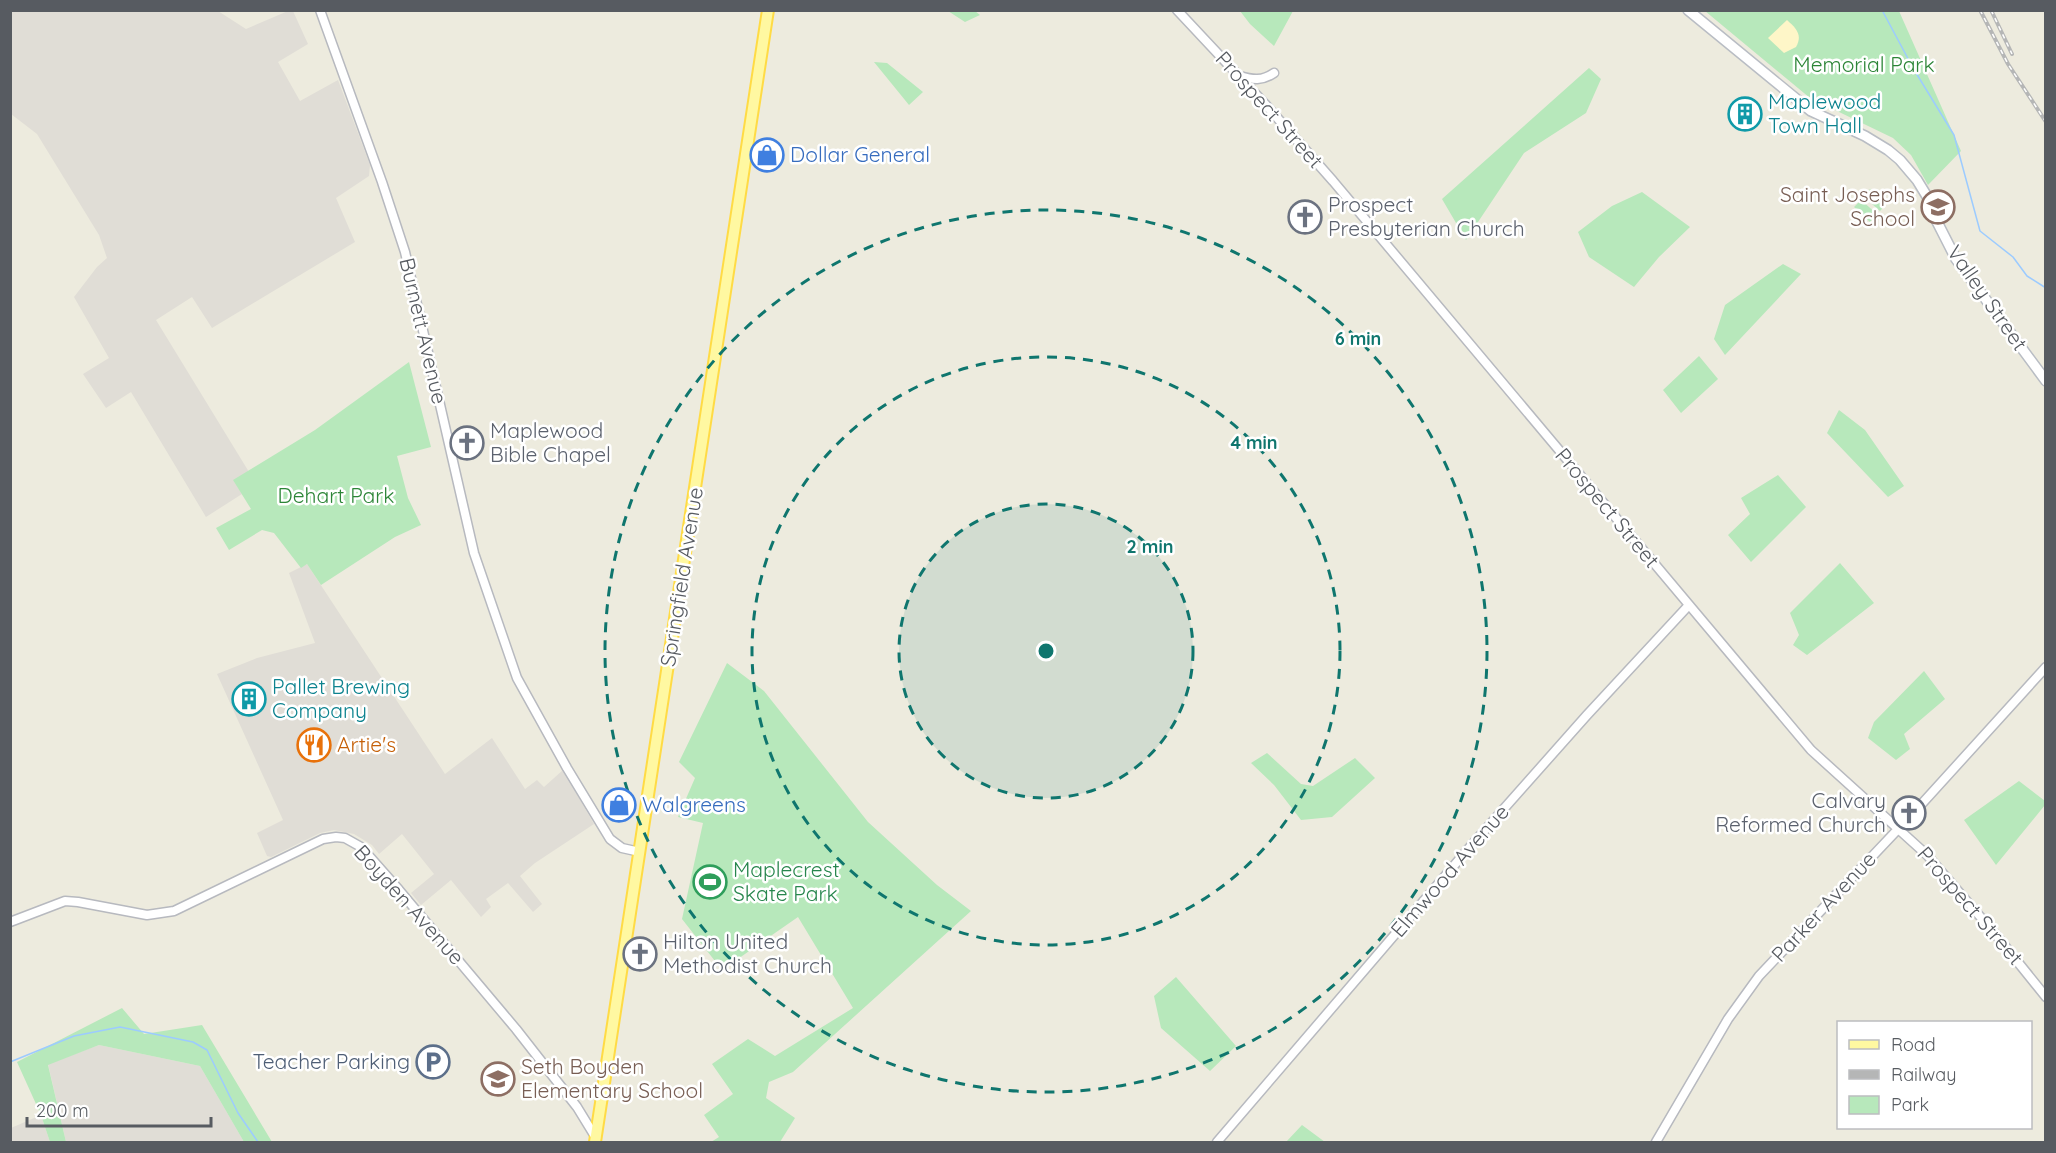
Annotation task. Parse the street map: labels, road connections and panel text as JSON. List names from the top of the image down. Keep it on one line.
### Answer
{"streets":{"main road":["Valley Street","Springfield Avenue"],"street":["Prospect Street","Burnett Avenue","Elmwood Avenue","Boyden Avenue","Parker Avenue"]},"crossings":[["Prospect Street","Elmwood Avenue"],["Prospect Street","Parker Avenue"],["Burnett Avenue","Springfield Avenue"],["Springfield Avenue","Boyden Avenue"]],"parks":["Memorial Park","Dehart Park"],"places":{"building":["Maplewood Town Hall","Pallet Brewing Company"],"shop":["Dollar General","Walgreens"],"school or university":["Saint Josephs School","Seth Boyden Elementary School"],"church":["Prospect Presbyterian Church","Maplewood Bible Chapel","Calvary Reformed Church","Hilton United Methodist Church"],"restaurant":["Artie's"],"sports":["Maplecrest Skate Park"],"parking":["Teacher Parking"]},"legend":["Road","Railway","Park"],"scale_bar":"200 m","rings":["6 min","4 min","2 min"]}
